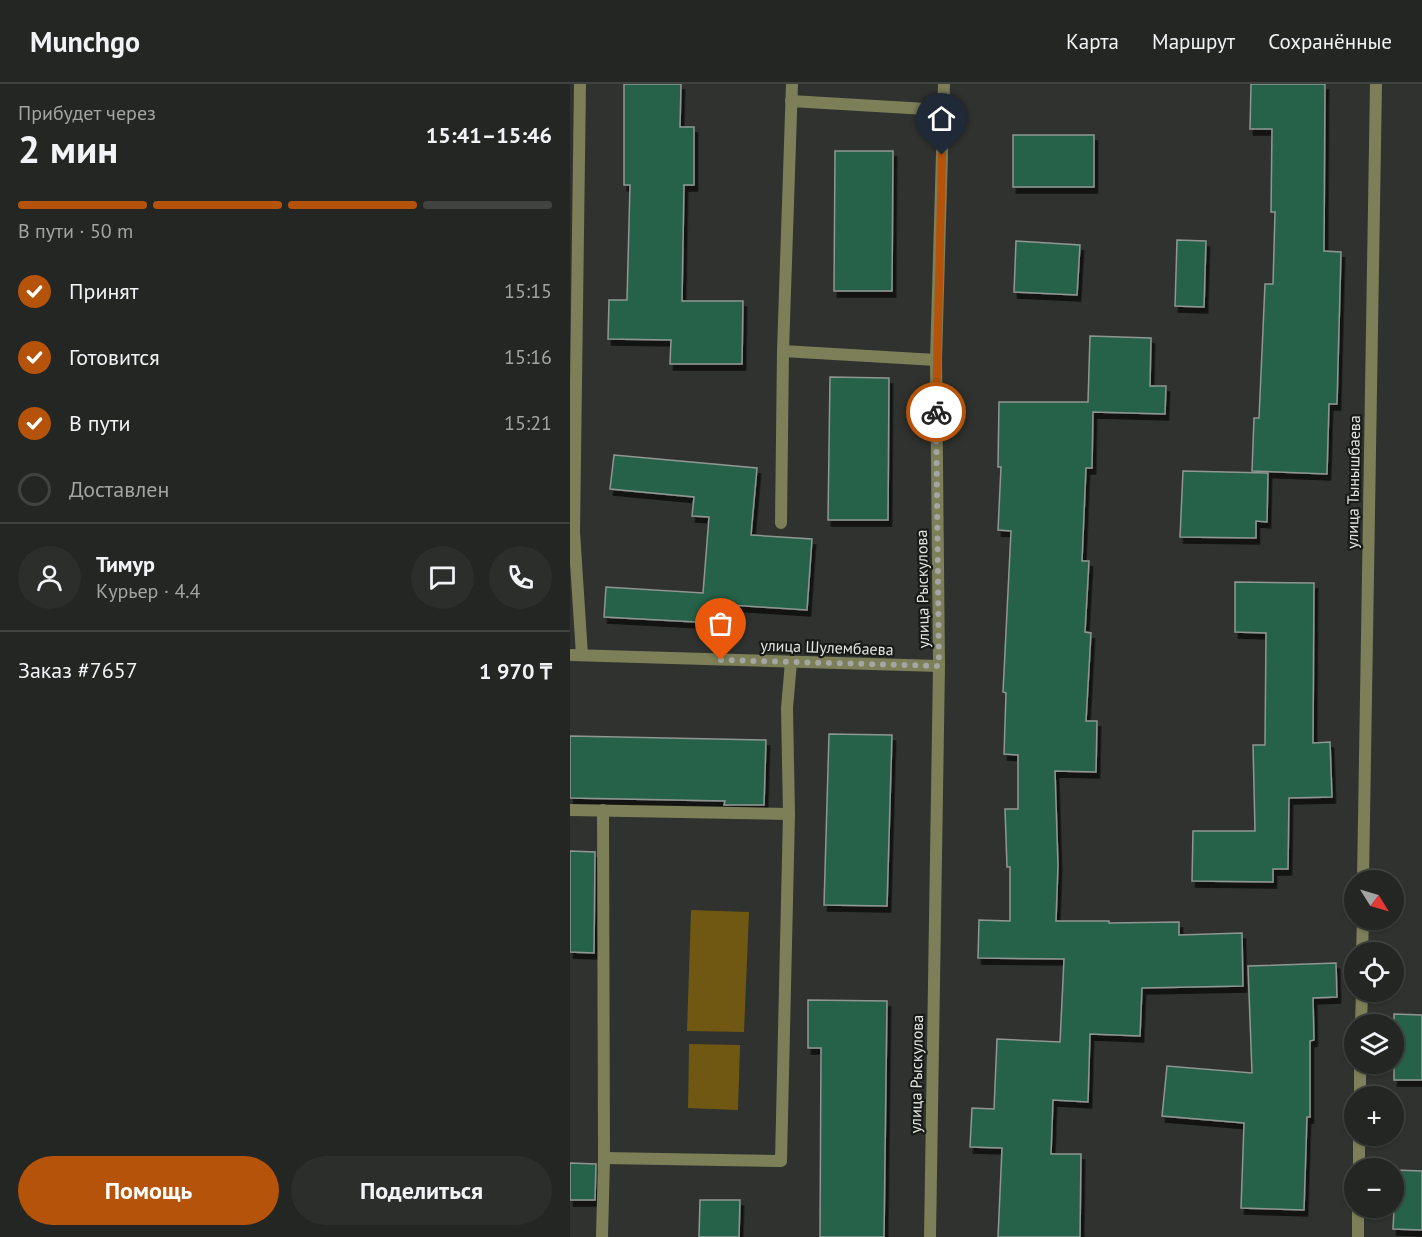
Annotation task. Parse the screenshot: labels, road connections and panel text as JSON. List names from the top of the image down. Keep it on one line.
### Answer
{"streets":{"street":["улица Тынышбаева","улица Рыскулова","улица Шулембаева"]},"crossings":[["улица Рыскулова","улица Шулембаева"]],"north":"bottom right","page":{"header":"Munchgo","nav":["Карта","Маршрут","Сохранённые"],"heading":["2 мин","Прибудет через","15:41–15:46"],"panel":["Тимур","Курьер · 4.4","Заказ #7657","1 970 ₸"],"bar":"В пути · 50 m","list":[["Принят","15:15"],["Готовится","15:16"],["В пути","15:21"],"Доставлен"],"map_buttons":["+","−"],"buttons":["Помощь","Поделиться"]}}
